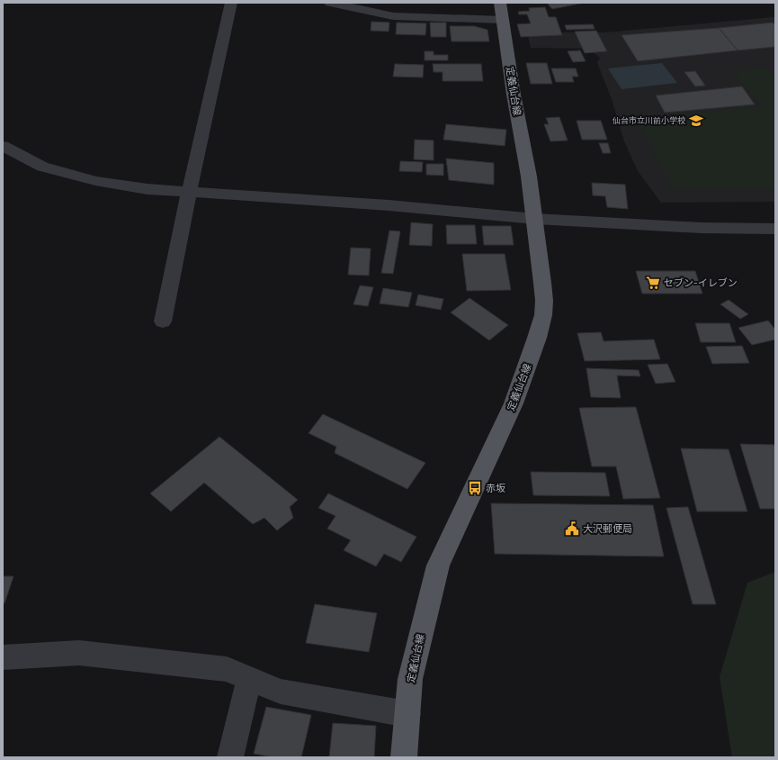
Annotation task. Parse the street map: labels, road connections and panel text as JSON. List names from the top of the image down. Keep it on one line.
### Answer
{"streets":{"main road":["定義仙台線"]},"places":{"school or university":["仙台市立川前小学校"],"supermarket":["セブン-イレブン"],"bus stop":["赤坂"],"public building":["大沢郵便局"]}}
